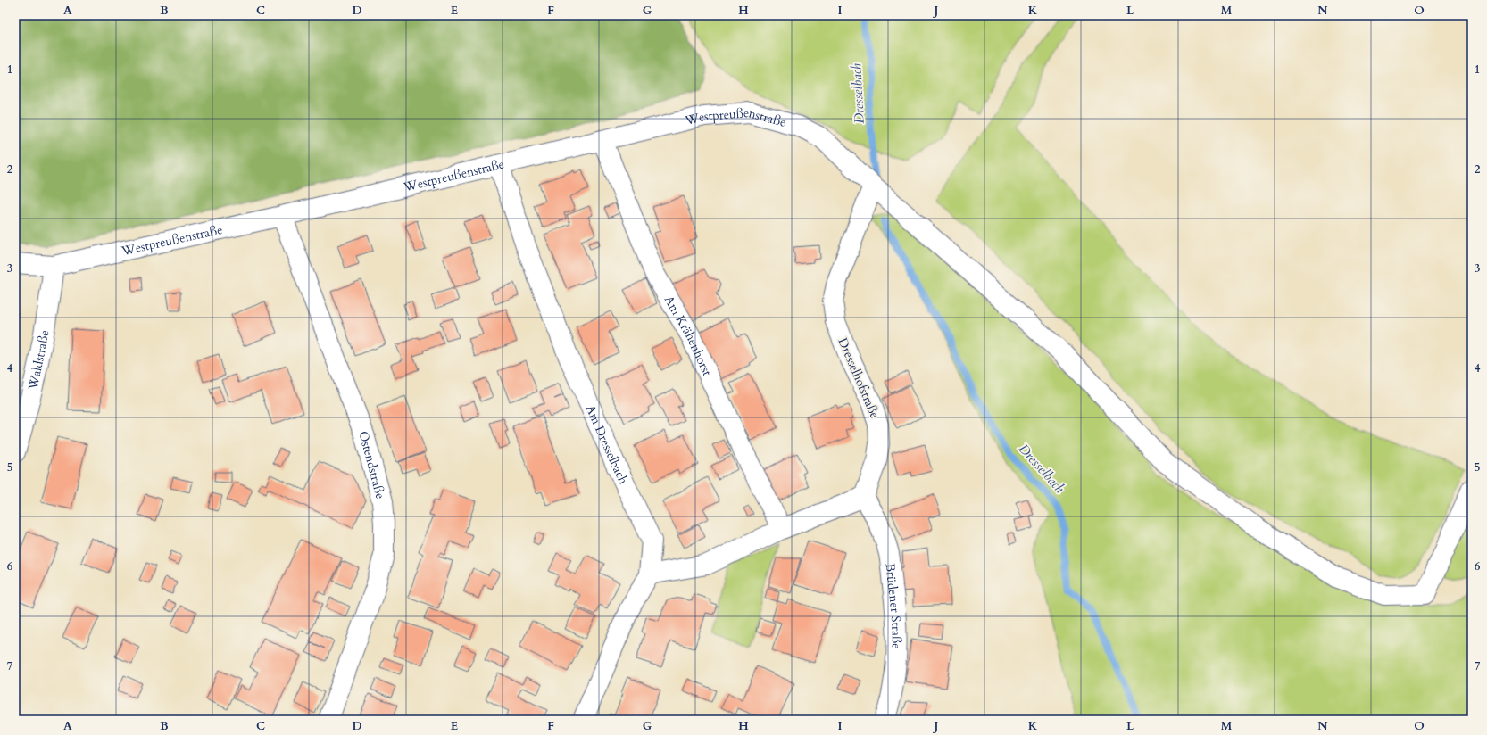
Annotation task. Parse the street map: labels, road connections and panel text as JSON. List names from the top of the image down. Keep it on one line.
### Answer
{"streets":{"street":["Westpreußenstraße","Am Krähenhorst","Waldstraße","Dresselhofstraße","Am Dresselbach","Ostendstraße","Brüdener Straße"]},"crossings":[["Westpreußenstraße","Am Krähenhorst"],["Westpreußenstraße","Waldstraße"],["Westpreußenstraße","Dresselhofstraße"],["Westpreußenstraße","Am Dresselbach"],["Westpreußenstraße","Ostendstraße"],["Dresselhofstraße","Brüdener Straße"]],"water":["Dresselbach"],"grid":{"columns":["A","B","C","D","E","F","G","H","I","J","K","L","M","N","O"],"rows":["1","2","3","4","5","6","7"]}}
